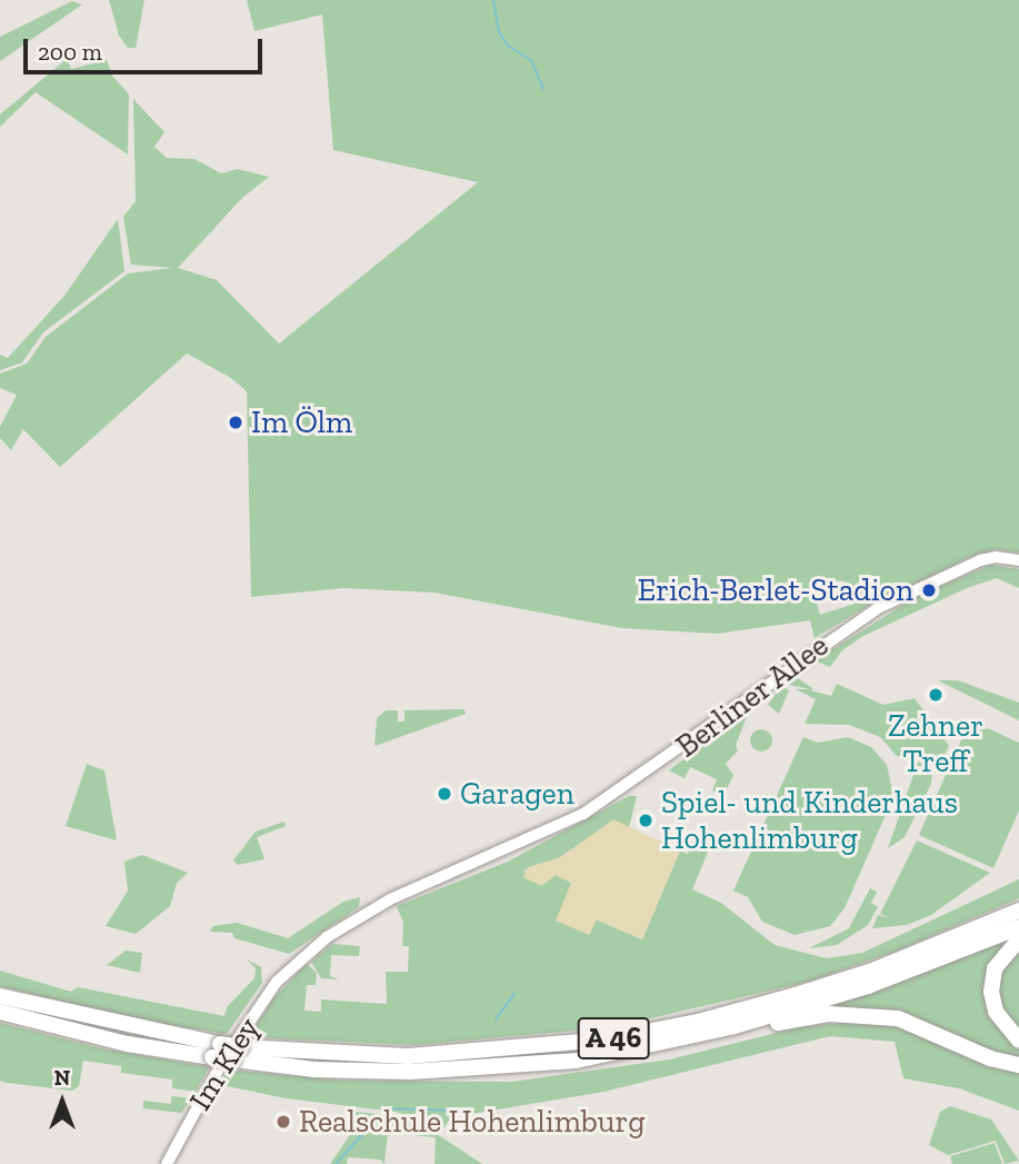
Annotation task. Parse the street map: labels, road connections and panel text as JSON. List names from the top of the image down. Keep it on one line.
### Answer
{"streets":{"highway":["A 46"],"street":["Berliner Allee","Im Kley"]},"crossings":[["Berliner Allee","Im Kley"]],"places":["Im Ölm","Erich-Berlet-Stadion","Zehner Treff","Garagen","Spiel- und Kinderhaus Hohenlimburg","Realschule Hohenlimburg"],"scale_bar":"200 m","north":"top"}
